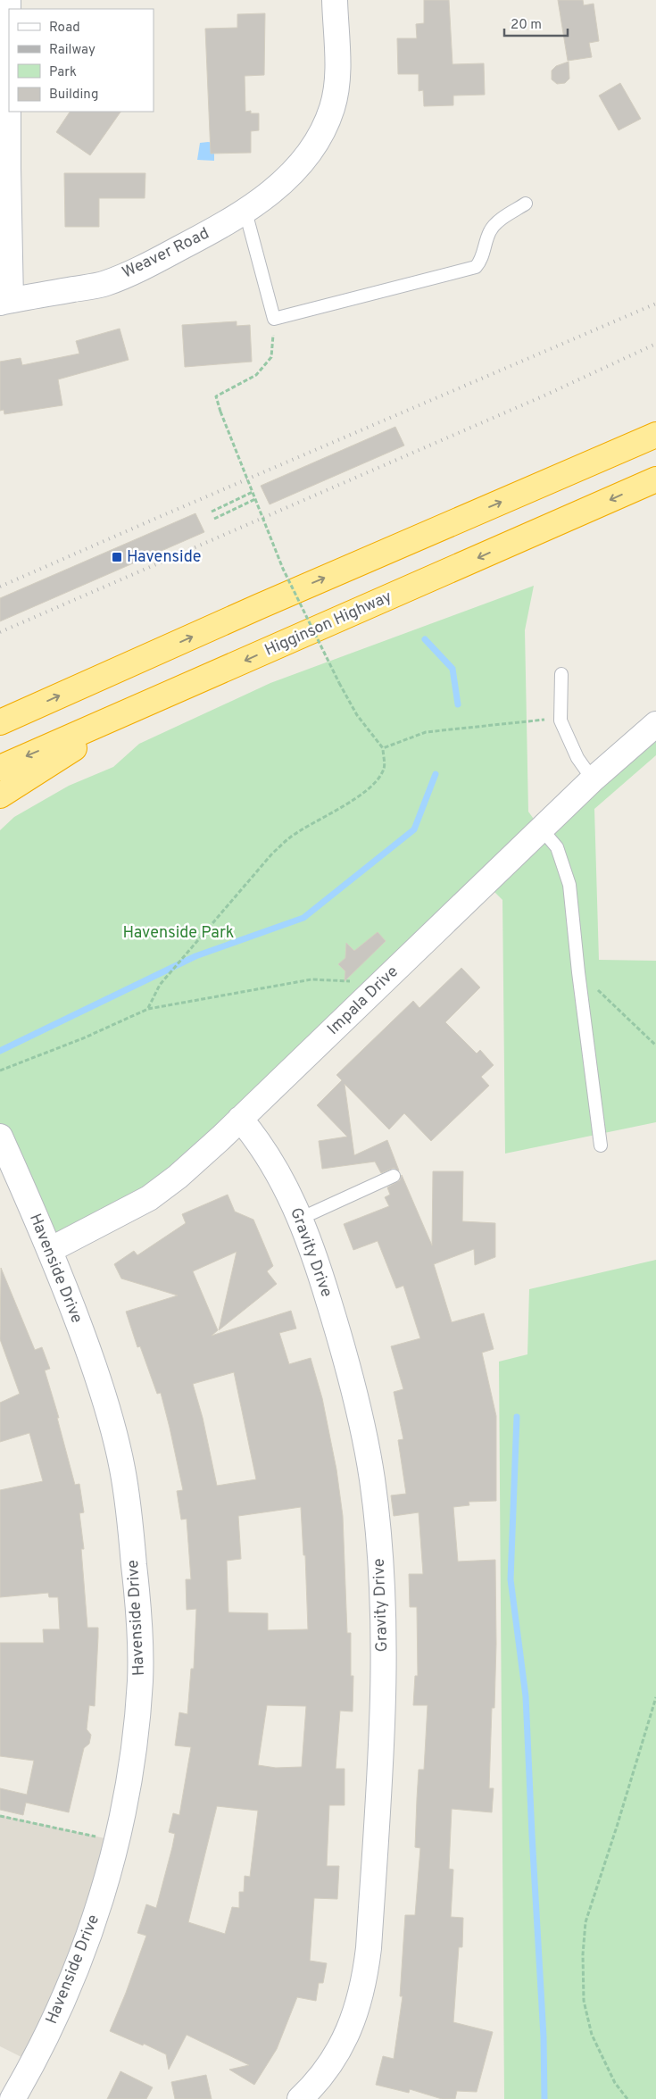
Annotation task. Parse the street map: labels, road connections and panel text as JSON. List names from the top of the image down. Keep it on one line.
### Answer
{"streets":{"highway":["Higginson Highway"],"street":["Weaver Road","Impala Drive","Gravity Drive","Havenside Drive"]},"crossings":[["Impala Drive","Gravity Drive"],["Impala Drive","Havenside Drive"]],"parks":["Havenside Park"],"places":{"transit":["Havenside"]},"legend":["Road","Railway","Park","Building"],"scale_bar":"20 m"}
